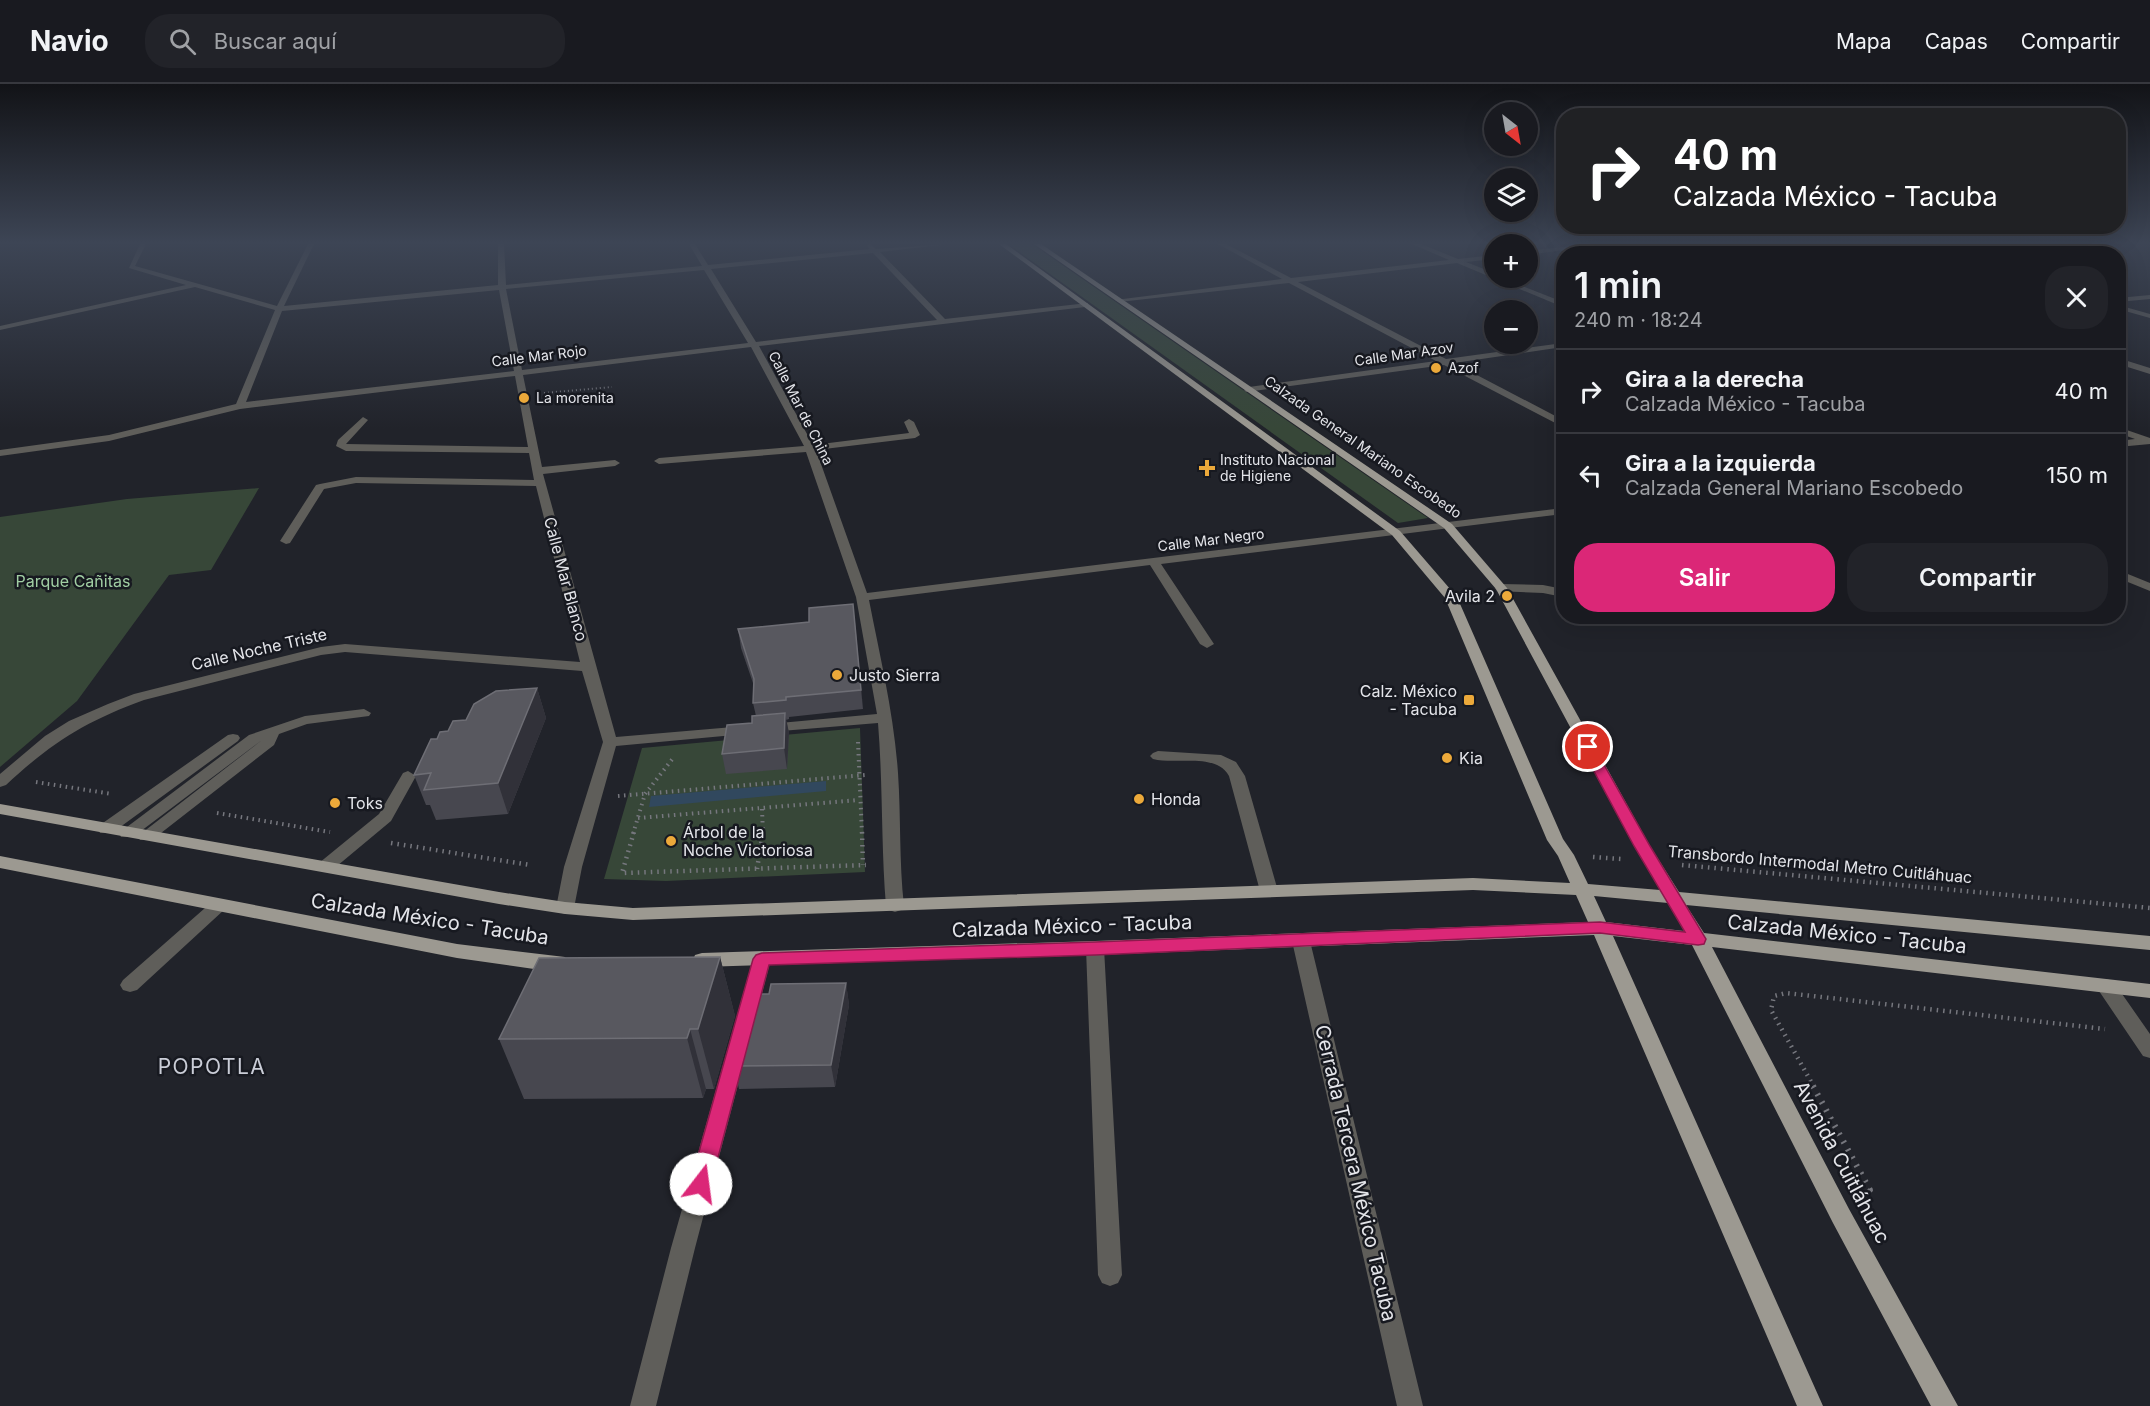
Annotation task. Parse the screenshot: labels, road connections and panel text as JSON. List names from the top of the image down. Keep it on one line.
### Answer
{"streets":{"main road":["Calzada General Mariano Escobedo","Calzada México - Tacuba","Avenida Cuitláhuac"],"street":["Calle Mar Azov","Calle Mar Rojo","Calle Mar de China","Calle Mar Negro","Calle Mar Blanco","Calle Noche Triste","Cerrada Tercera México Tacuba"],"path":["Transbordo Intermodal Metro Cuitláhuac"]},"crossings":[["Calle Mar Azov","Calzada General Mariano Escobedo"],["Calle Mar Rojo","Calle Mar de China"],["Calle Mar Rojo","Calle Mar Blanco"],["Calle Mar de China","Calle Mar Negro"],["Calle Mar de China","Calzada México - Tacuba"],["Calzada General Mariano Escobedo","Calle Mar Negro"],["Calzada General Mariano Escobedo","Transbordo Intermodal Metro Cuitláhuac"],["Calzada General Mariano Escobedo","Calzada México - Tacuba"],["Calzada General Mariano Escobedo","Avenida Cuitláhuac"],["Calle Mar Blanco","Calle Noche Triste"],["Calzada México - Tacuba","Avenida Cuitláhuac"],["Calzada México - Tacuba","Cerrada Tercera México Tacuba"]],"districts":["POPOTLA"],"parks":["Parque Cañitas"],"places":{"other":["Azof","La morenita","Avila 2","Justo Sierra","Kia","Honda","Toks","Árbol de la Noche Victoriosa"],"health":["Instituto Nacional de Higiene"],"transit":["Calz. México - Tacuba"]},"north":"bottom right","page":{"header":"Navio","search":"Buscar aquí","nav":["Mapa","Capas","Compartir"],"map_buttons":["+","−"],"turn":["40 m","Calzada México - Tacuba"],"heading":["1 min","240 m · 18:24"],"list":[{"name":"Gira a la derecha","note":"Calzada México - Tacuba","value":"40 m"},{"name":"Gira a la izquierda","note":"Calzada General Mariano Escobedo","value":"150 m"}],"buttons":["Salir","Compartir"]}}
